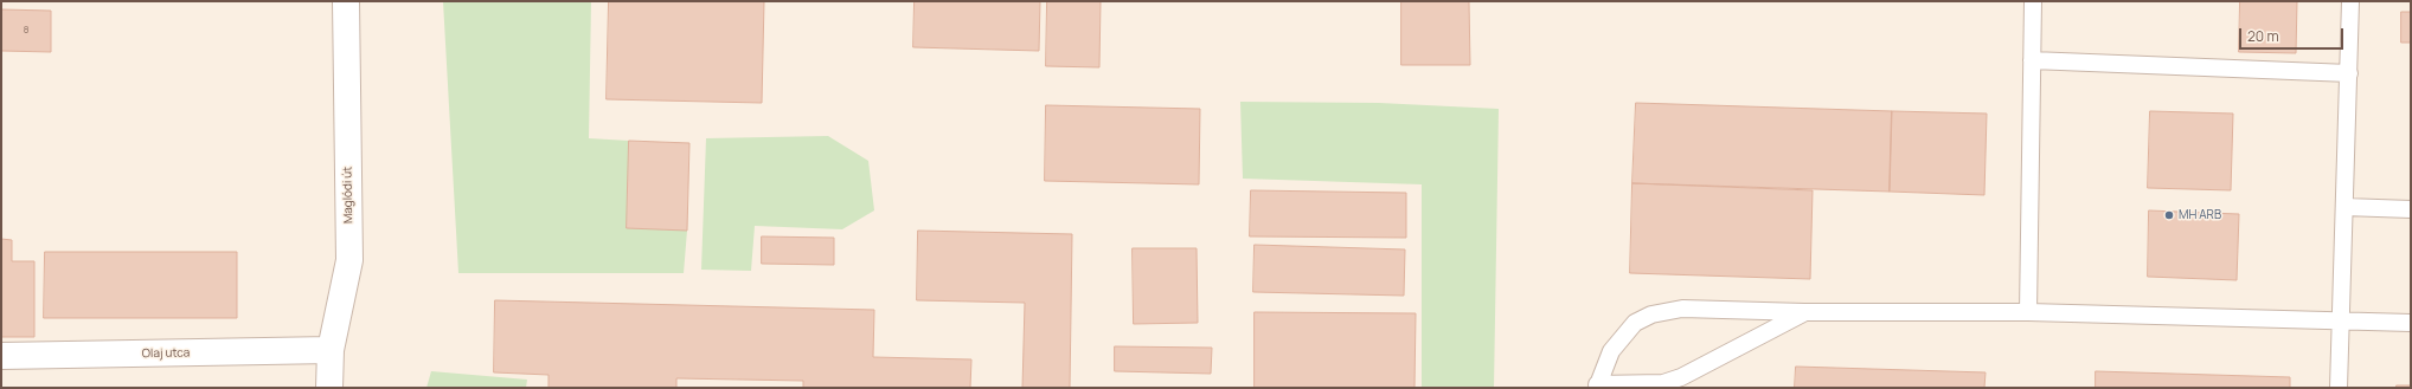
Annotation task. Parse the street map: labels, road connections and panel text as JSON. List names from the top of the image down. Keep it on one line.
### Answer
{"streets":{"street":["Maglódi út","Olaj utca"]},"crossings":[["Maglódi út","Olaj utca"]],"places":["MH ARB"],"house_numbers":["8"],"scale_bar":"20 m"}
